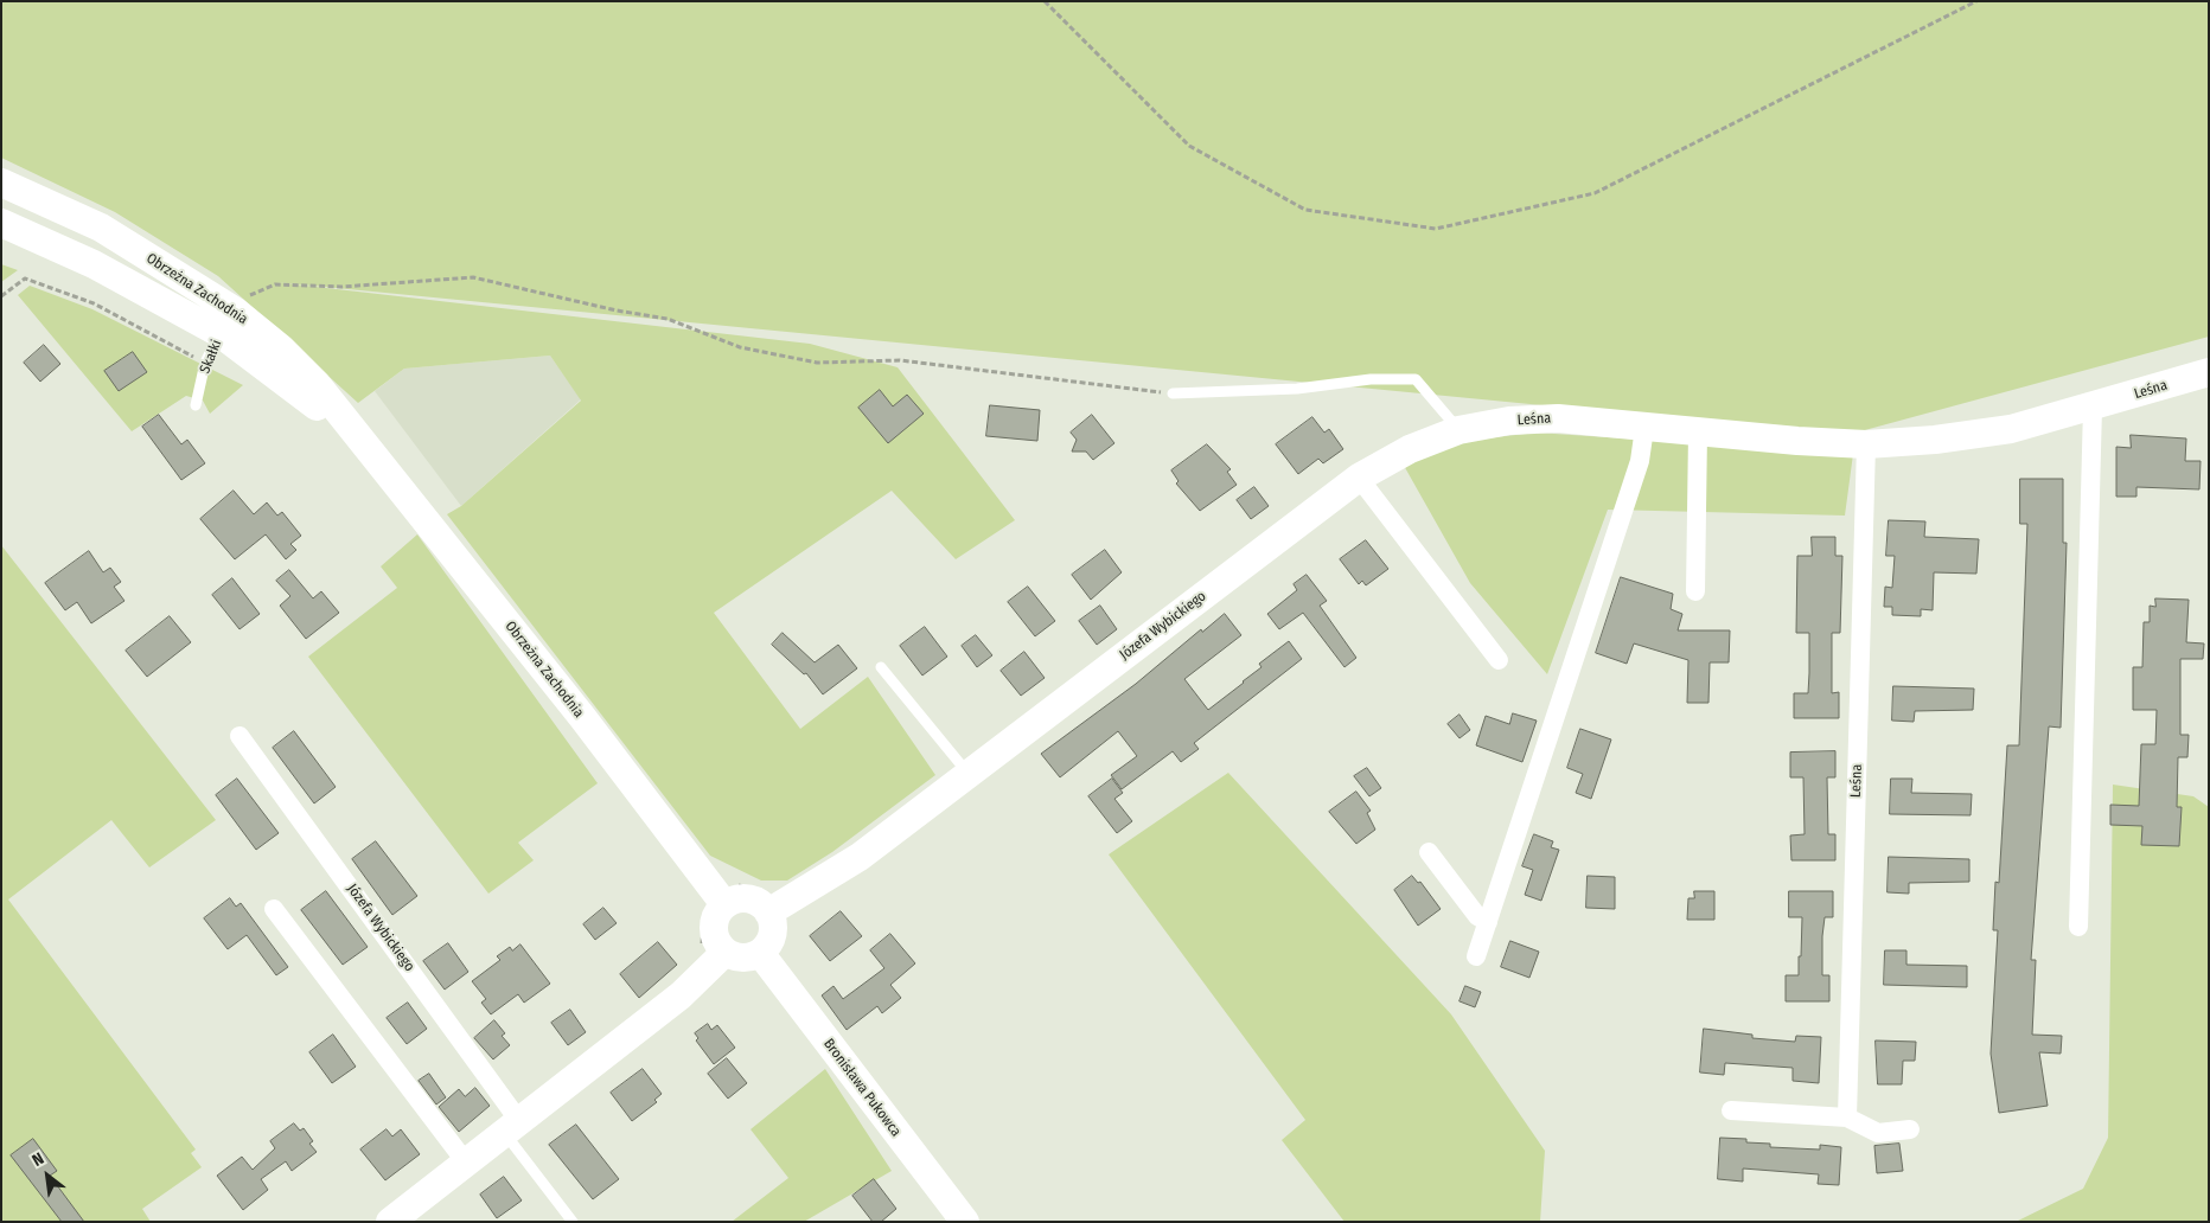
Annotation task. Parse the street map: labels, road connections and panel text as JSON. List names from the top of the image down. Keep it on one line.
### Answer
{"streets":{"street":["Obrzeżna Zachodnia","Leśna","Józefa Wybickiego","Bronisława Pukowca"],"lane":["Skałki"]},"crossings":[["Obrzeżna Zachodnia","Skałki"],["Obrzeżna Zachodnia","Józefa Wybickiego"],["Obrzeżna Zachodnia","Bronisława Pukowca"],["Leśna","Józefa Wybickiego"],["Józefa Wybickiego","Bronisława Pukowca"]],"north":"top left"}
